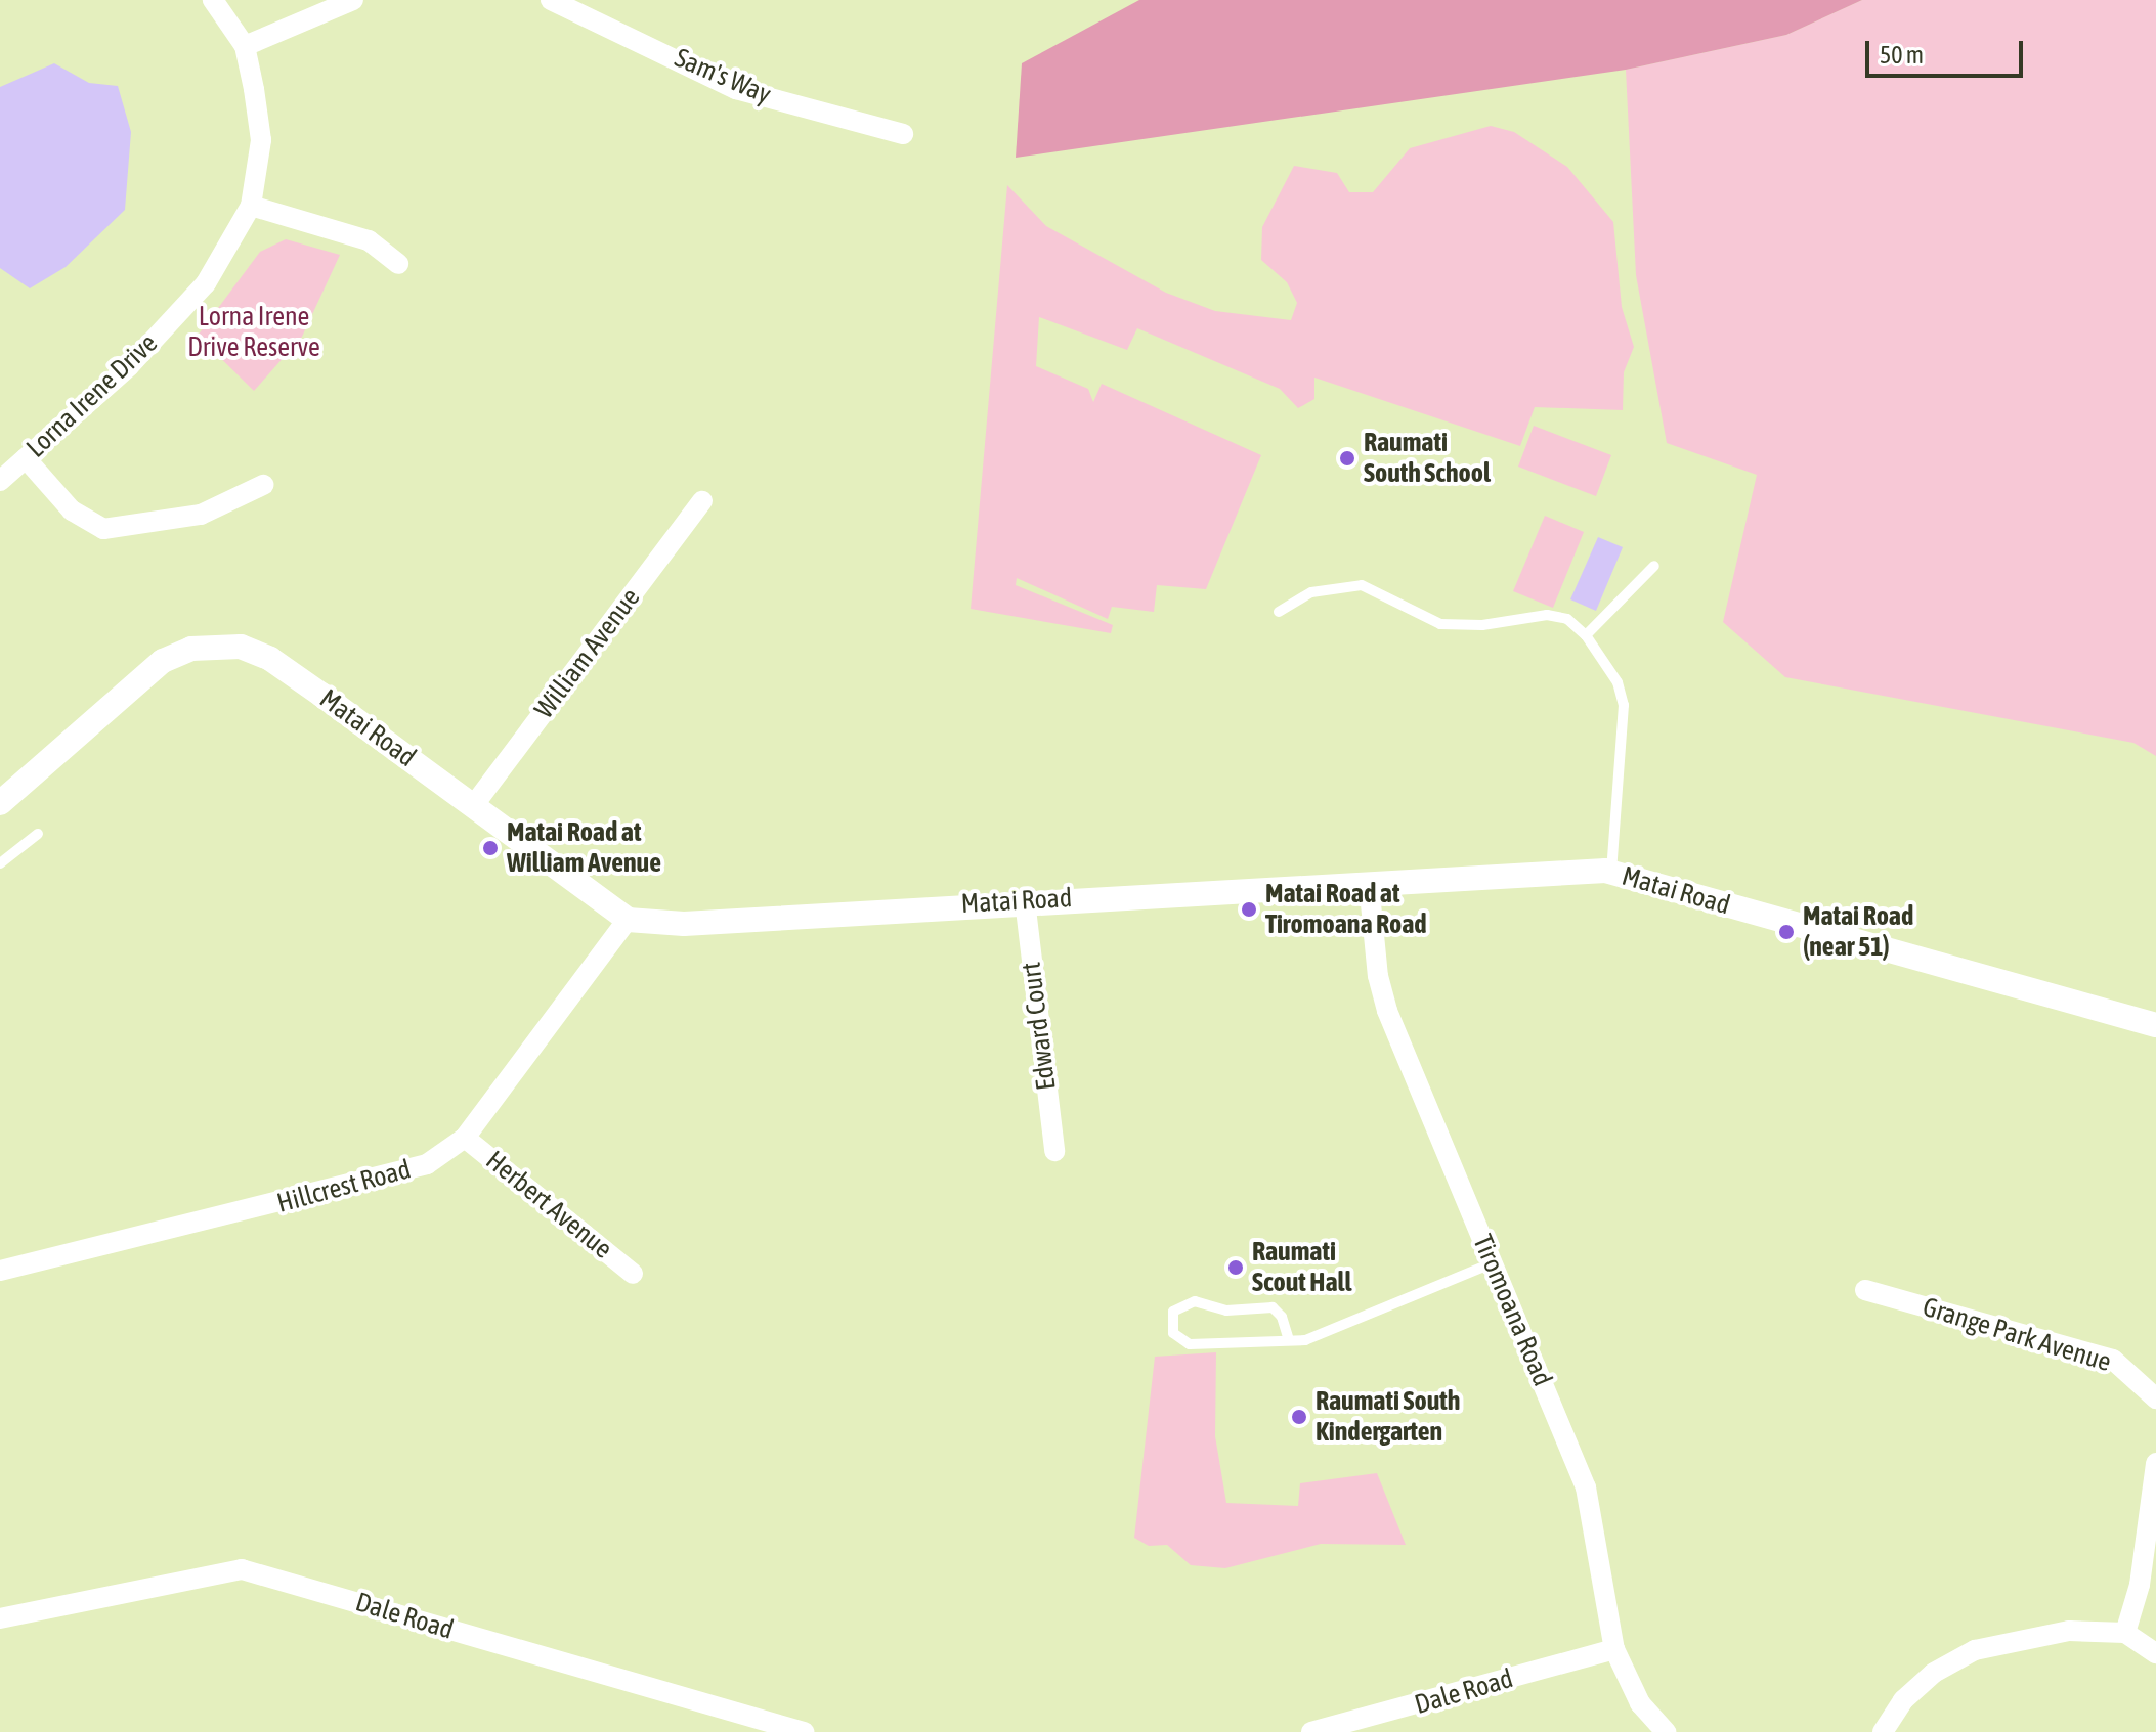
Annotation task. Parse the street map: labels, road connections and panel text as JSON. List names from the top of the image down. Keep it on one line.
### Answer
{"streets":{"street":["Sam's Way","Lorna Irene Drive","William Avenue","Matai Road","Edward Court","Hillcrest Road","Herbert Avenue","Tiromoana Road","Grange Park Avenue","Dale Road"]},"crossings":[["William Avenue","Matai Road"],["Matai Road","Edward Court"],["Matai Road","Hillcrest Road"],["Matai Road","Tiromoana Road"],["Hillcrest Road","Herbert Avenue"],["Tiromoana Road","Dale Road"]],"parks":["Lorna Irene Drive Reserve"],"places":["Raumati South School","Matai Road at William Avenue","Matai Road at Tiromoana Road","Matai Road (near 51)","Raumati Scout Hall","Raumati South Kindergarten"],"scale_bar":"50 m"}
